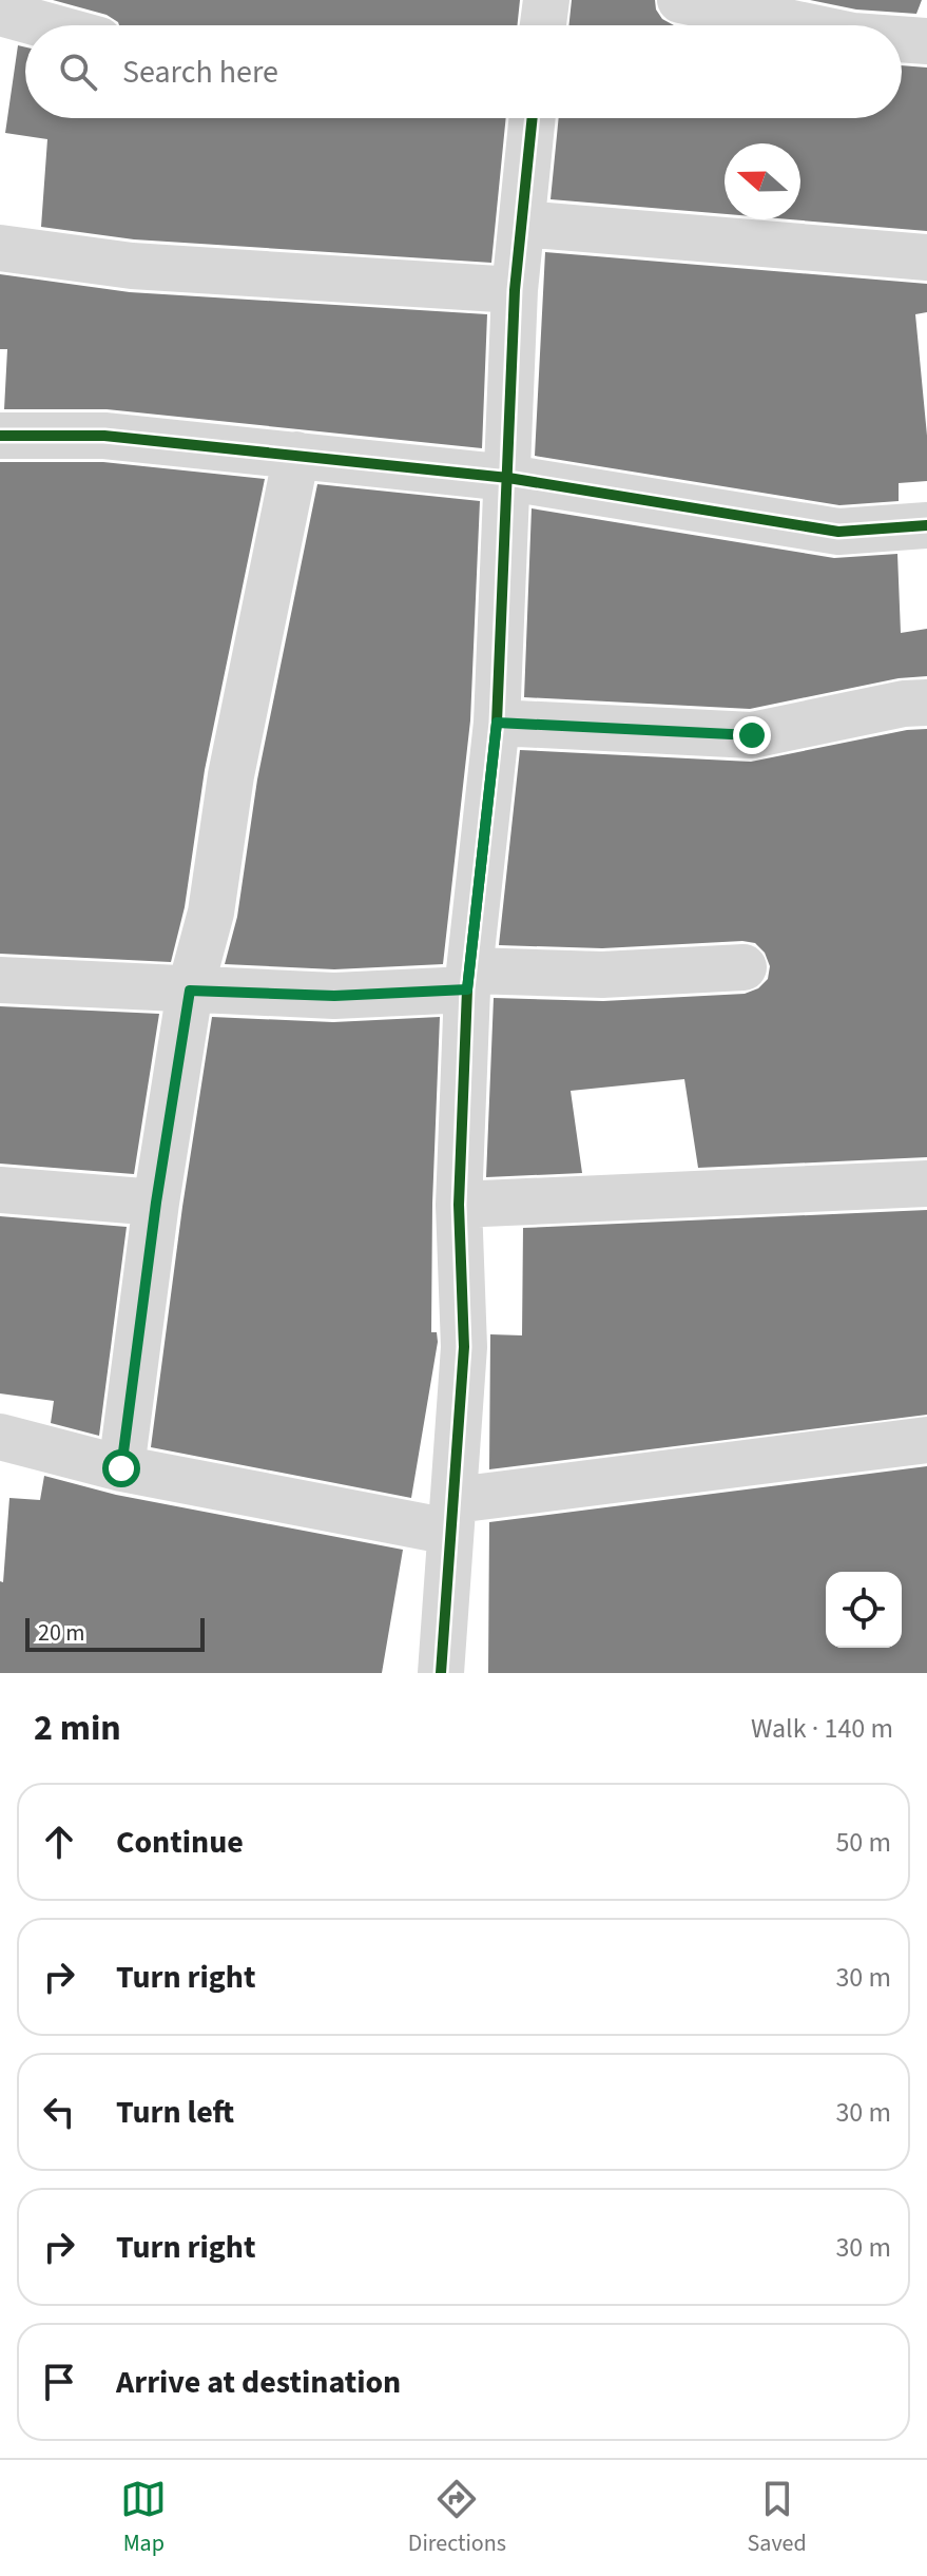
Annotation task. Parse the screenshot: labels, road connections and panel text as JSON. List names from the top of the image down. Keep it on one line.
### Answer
{"scale_bar":"20 m","north":"left","page":{"search":"Search here","scale":"20 m","heading":["2 min","Walk · 140 m"],"list":[["Continue","50 m"],["Turn right","30 m"],["Turn left","30 m"],["Turn right","30 m"],"Arrive at destination"],"nav":["Map","Directions","Saved"]}}
